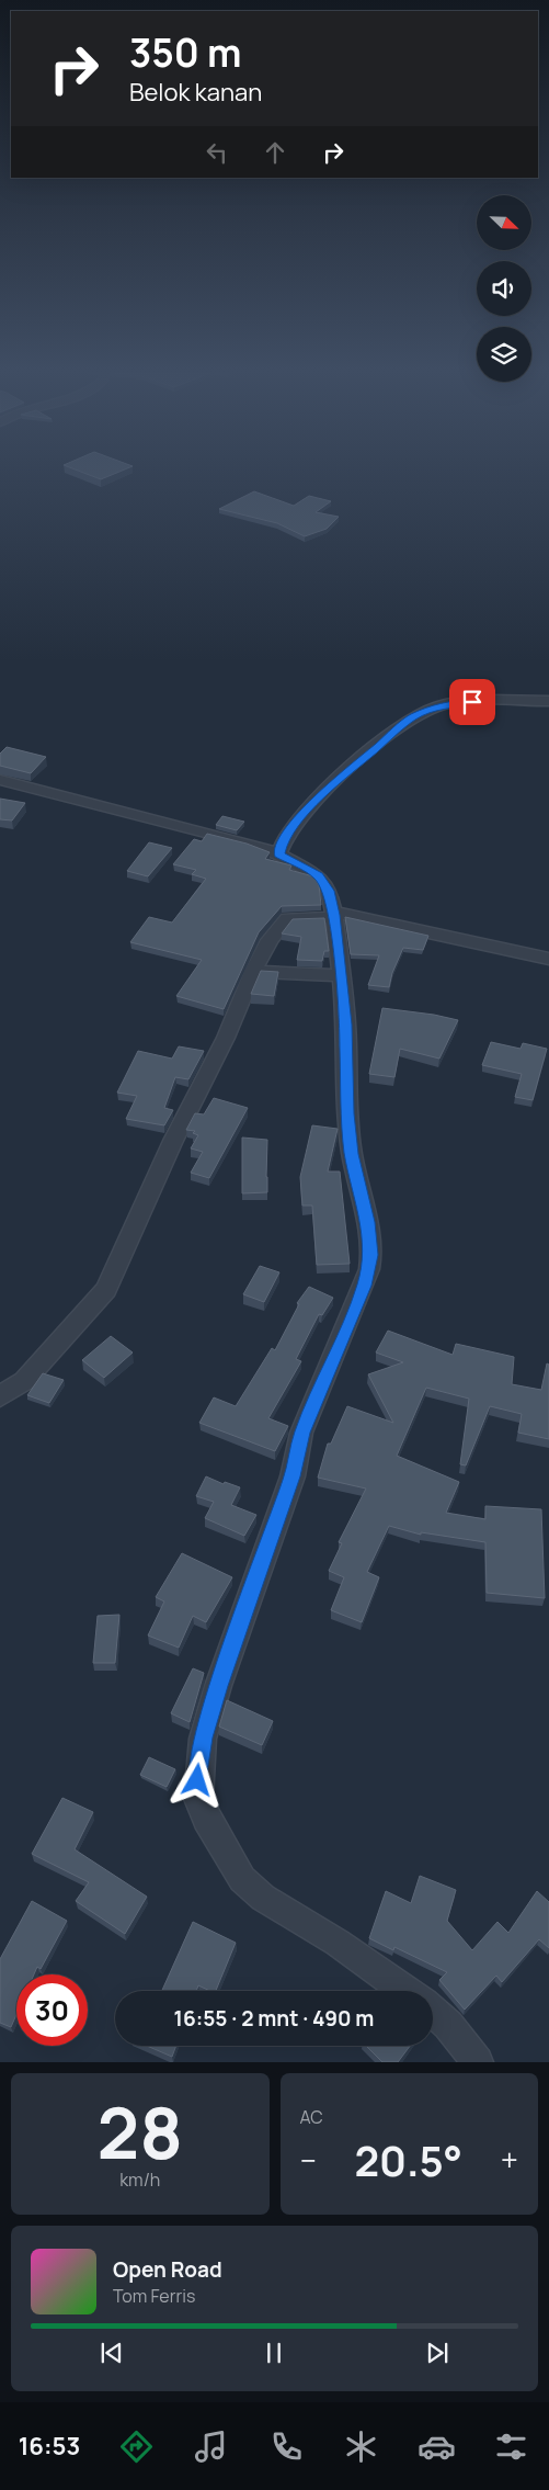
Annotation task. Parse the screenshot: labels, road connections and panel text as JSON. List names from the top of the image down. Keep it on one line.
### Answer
{"north":"bottom right","page":{"turn":["350 m","Belok kanan"],"limit":"30","trip":"16:55 · 2 mnt · 490 m","tile":[["28","km/h"],"AC"],"heat":["−","20.5°","+"],"song":["Open Road","Tom Ferris"],"tabs":"16:53"}}
